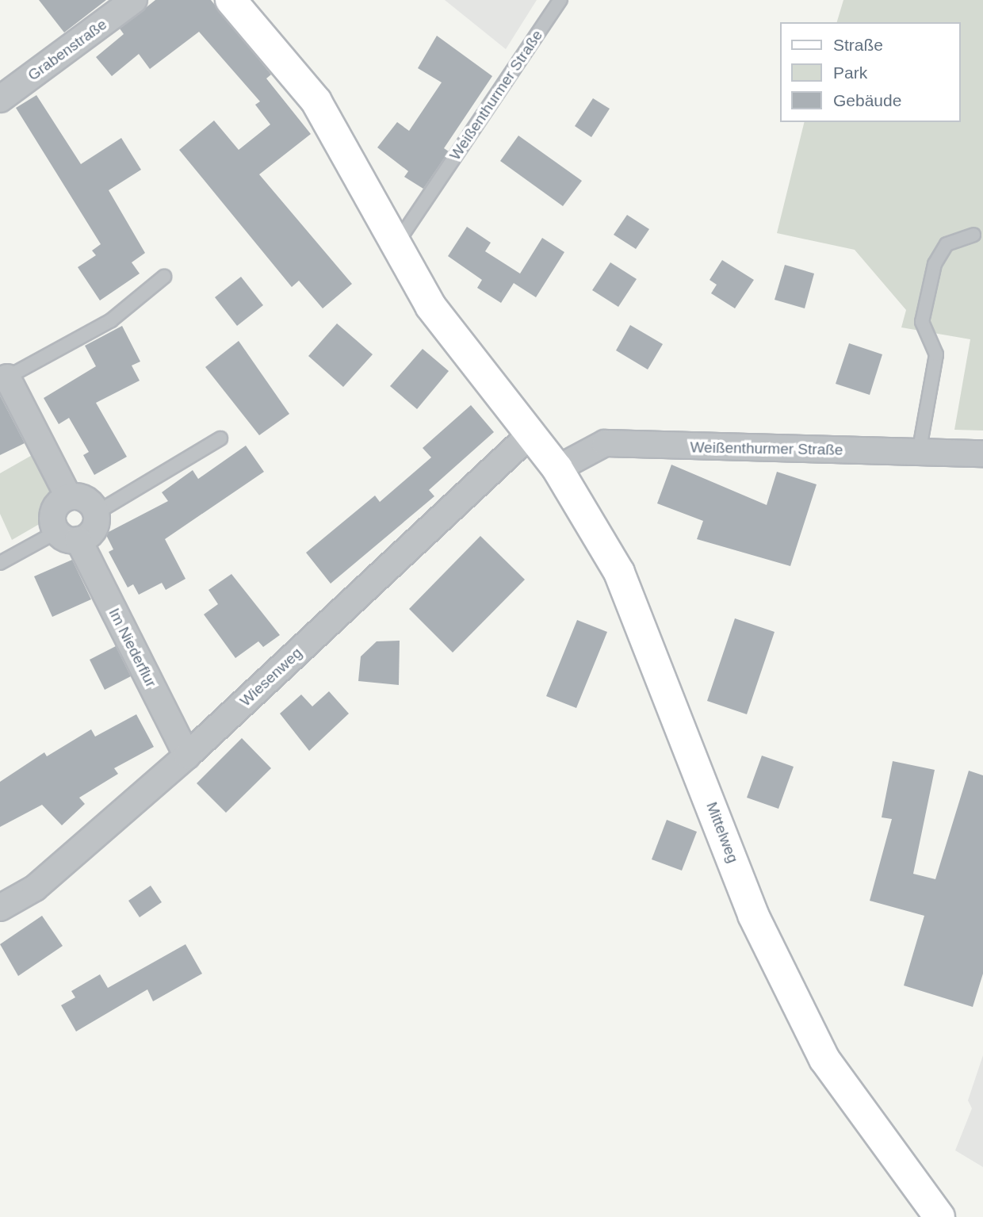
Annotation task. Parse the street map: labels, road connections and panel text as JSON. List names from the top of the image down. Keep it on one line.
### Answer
{"streets":{"street":["Grabenstraße","Weißenthurmer Straße","Im Niederflur","Wiesenweg","Mittelweg"]},"crossings":[["Weißenthurmer Straße","Mittelweg"],["Im Niederflur","Wiesenweg"],["Wiesenweg","Mittelweg"]],"legend":["Straße","Park","Gebäude"]}
